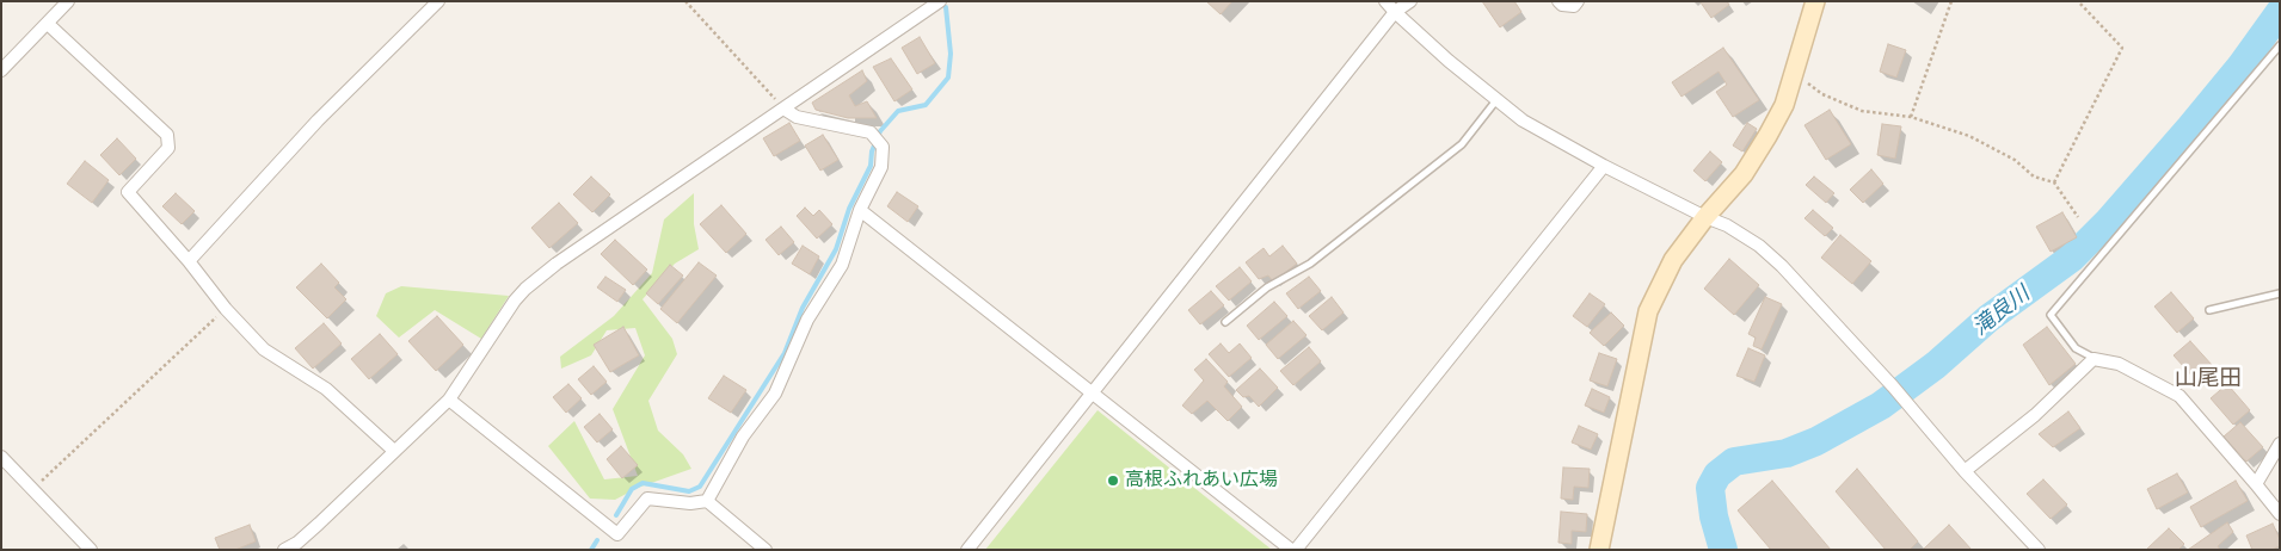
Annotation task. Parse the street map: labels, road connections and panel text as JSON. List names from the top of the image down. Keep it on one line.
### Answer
{"districts":["山尾田"],"water":["滝良川"],"places":["高根ふれあい広場"]}
